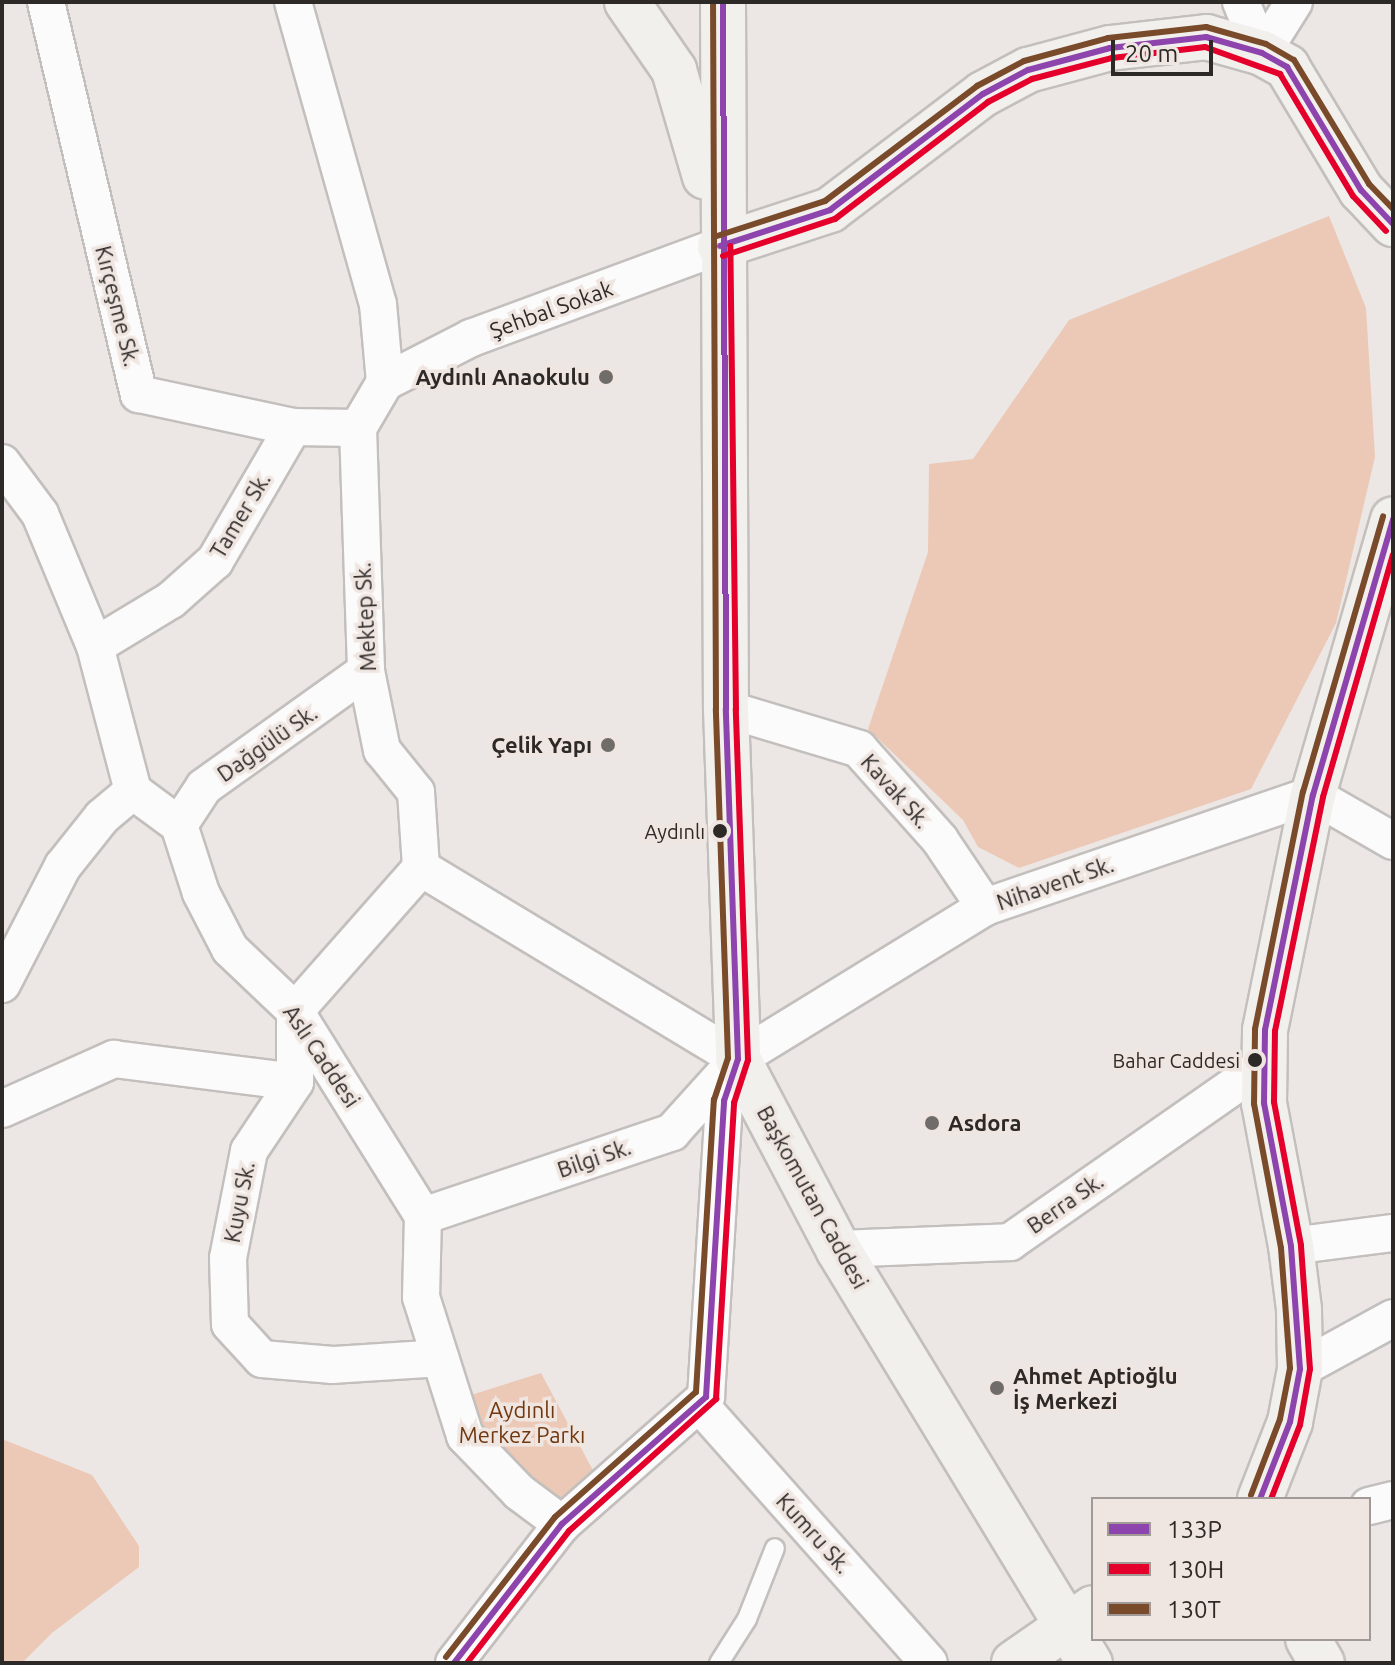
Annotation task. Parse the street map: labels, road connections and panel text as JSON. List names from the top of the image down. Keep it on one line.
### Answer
{"streets":{"street":["Kırçeşme Sk.","Şehbal Sokak","Tamer Sk.","Mektep Sk.","Dağgülü Sk.","Kavak Sk.","Nihavent Sk.","Aslı Caddesi","Bilgi Sk.","Başkomutan Caddesi","Kuyu Sk.","Berra Sk.","Kumru Sk."]},"crossings":[["Kırçeşme Sk.","Tamer Sk."],["Kırçeşme Sk.","Mektep Sk."],["Şehbal Sokak","Başkomutan Caddesi"],["Mektep Sk.","Dağgülü Sk."],["Dağgülü Sk.","Aslı Caddesi"],["Kavak Sk.","Nihavent Sk."],["Kavak Sk.","Başkomutan Caddesi"],["Nihavent Sk.","Bilgi Sk."],["Nihavent Sk.","Başkomutan Caddesi"],["Aslı Caddesi","Bilgi Sk."],["Bilgi Sk.","Başkomutan Caddesi"],["Başkomutan Caddesi","Berra Sk."]],"parks":["Aydınlı Merkez Parkı"],"places":["Aydınlı Anaokulu","Çelik Yapı","Aydınlı","Bahar Caddesi","Asdora","Ahmet Aptioğlu İş Merkezi"],"lines":["transit line 133P","transit line 130T","transit line 130H"],"legend":["133P","130H","130T"],"scale_bar":"20 m"}
